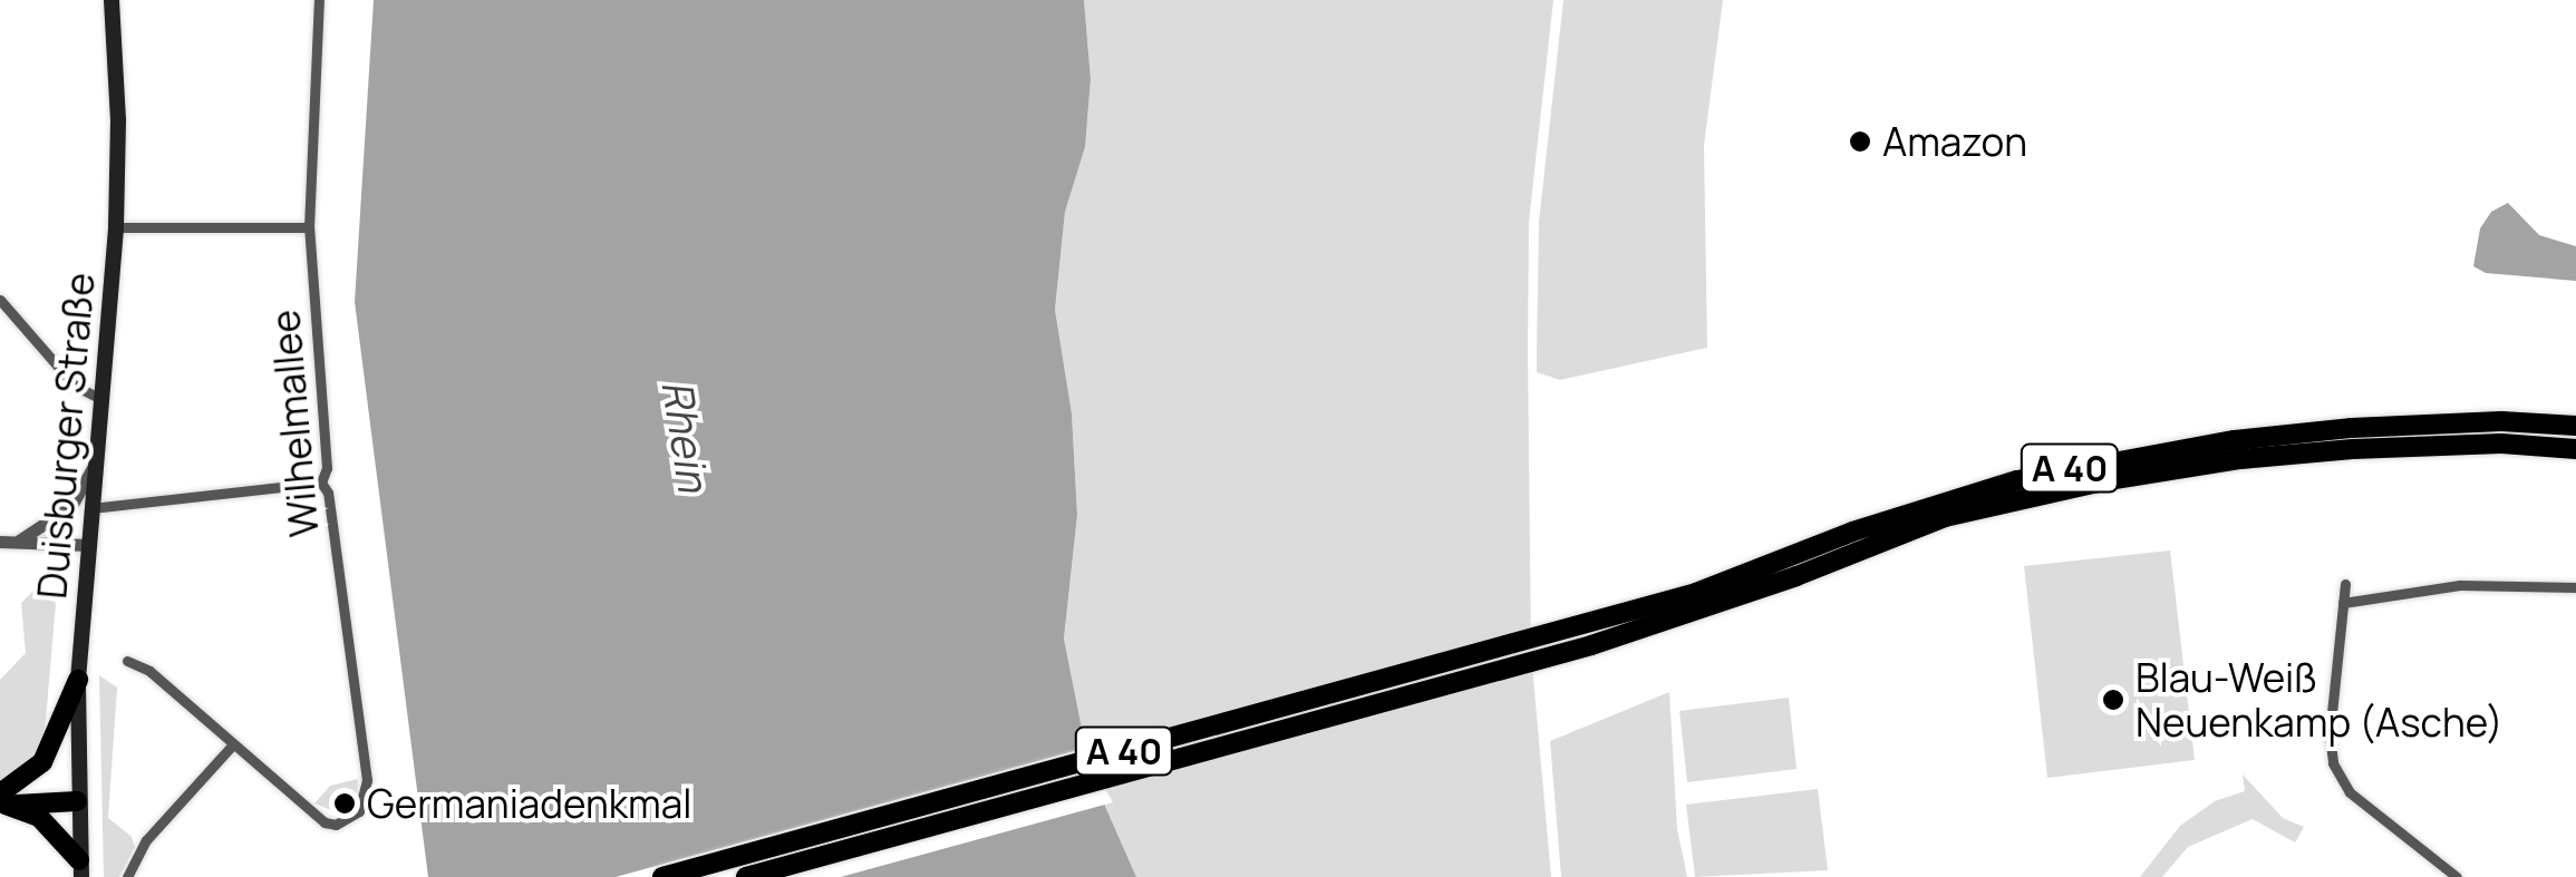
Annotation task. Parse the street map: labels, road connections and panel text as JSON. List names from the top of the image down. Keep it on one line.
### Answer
{"streets":{"highway":["A 40"],"main road":["Duisburger Straße"],"street":["Wilhelmallee"]},"water":["Rhein"],"places":["Amazon","Blau-Weiß Neuenkamp (Asche)","Germaniadenkmal"]}
